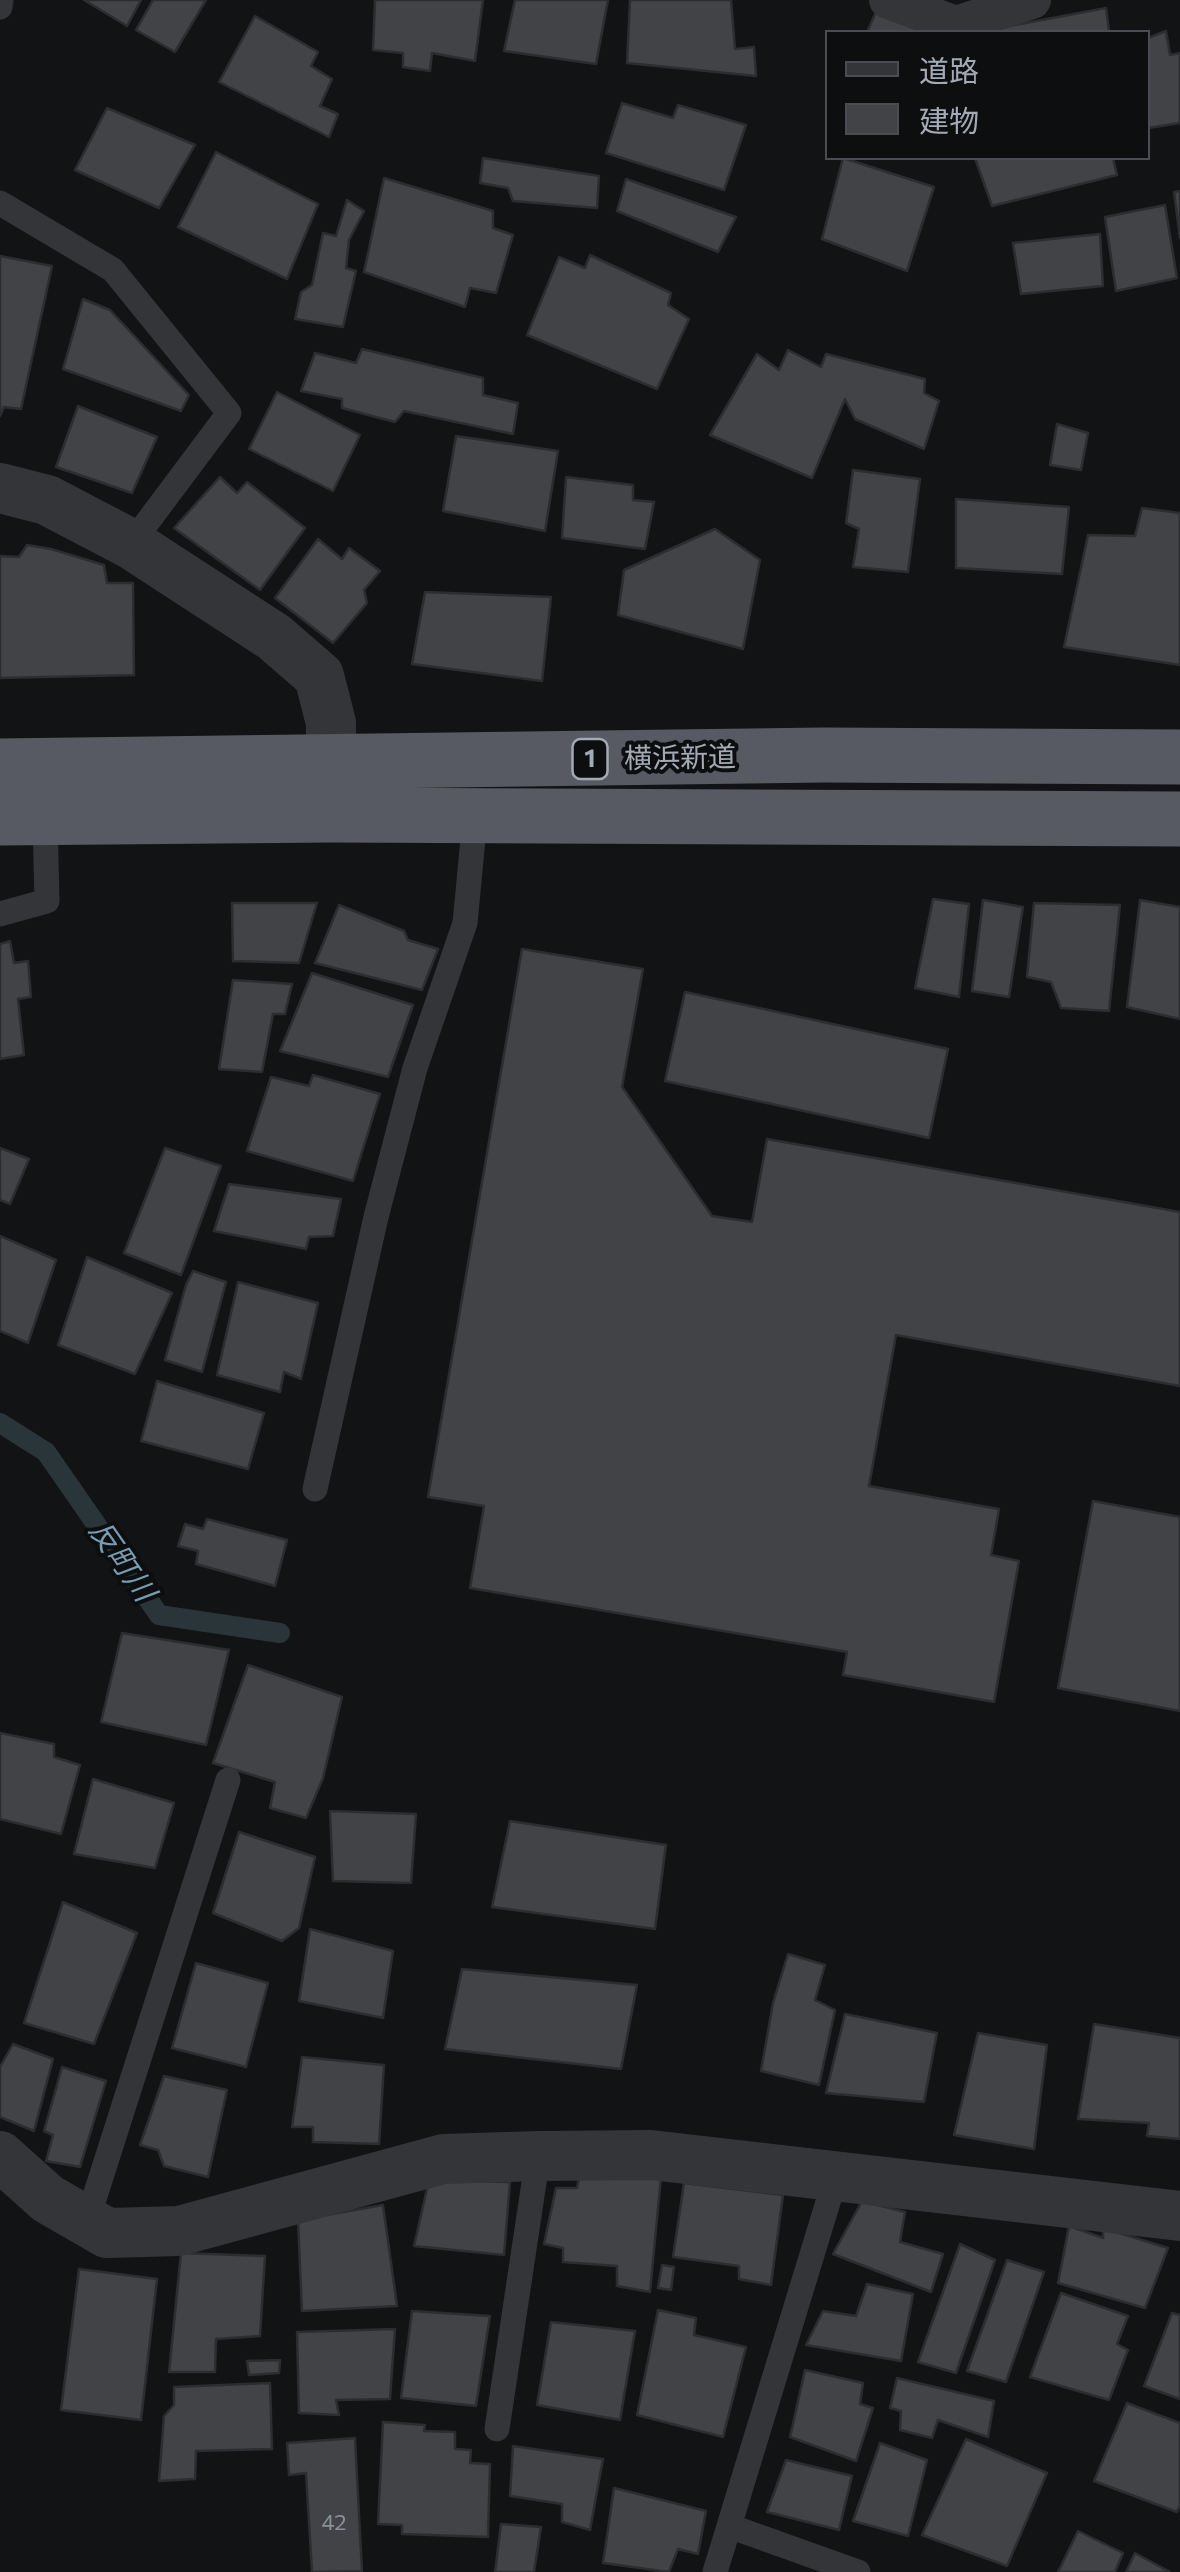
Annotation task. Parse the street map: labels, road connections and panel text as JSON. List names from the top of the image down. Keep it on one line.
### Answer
{"streets":{"highway":["横浜新道","1"]},"water":["反町川"],"house_numbers":["42"],"legend":["道路","建物"]}
